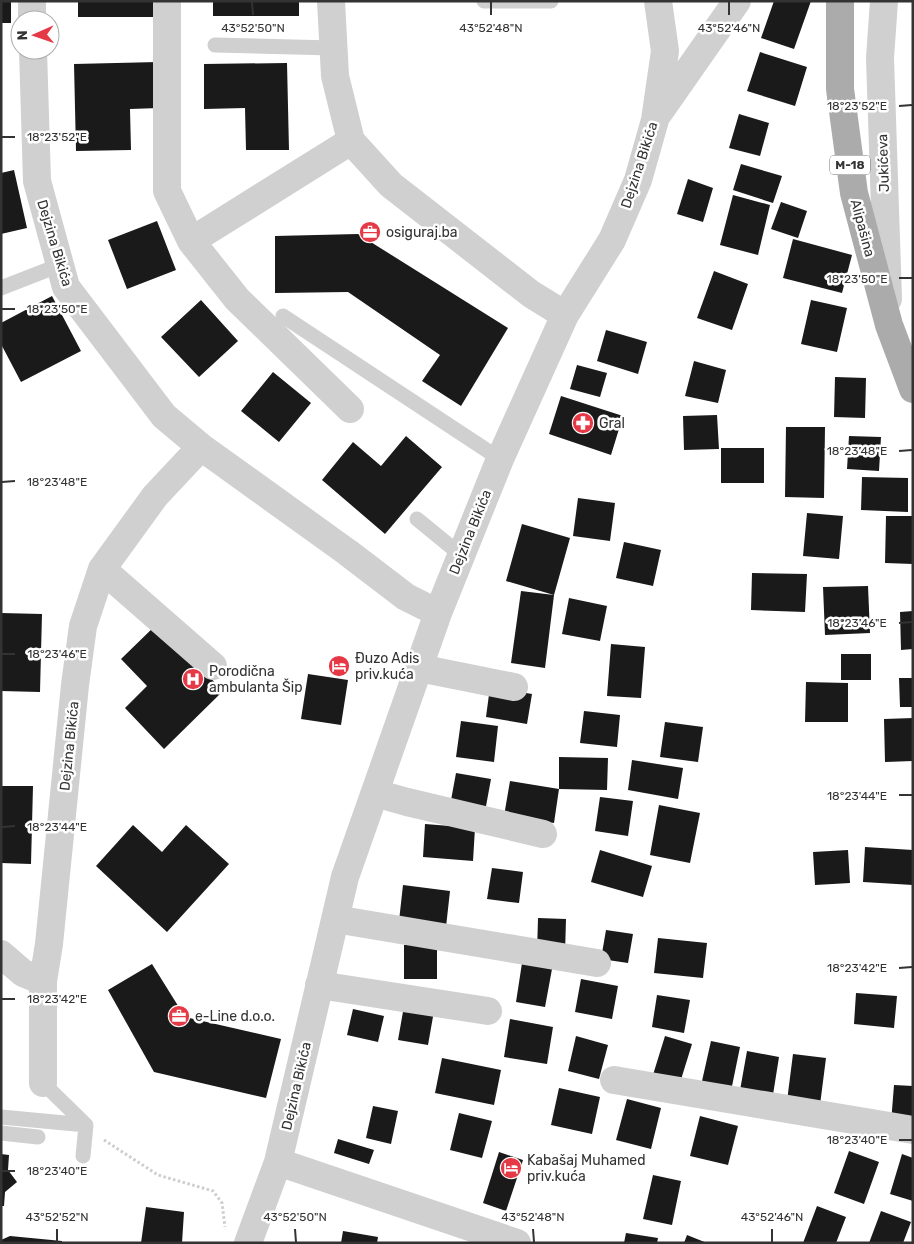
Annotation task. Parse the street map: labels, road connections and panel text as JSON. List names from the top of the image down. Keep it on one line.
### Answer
{"streets":{"main road":["M-18","Alipašina"],"street":["Jukićeva","Dejzina Bikića"]},"crossings":[["Jukićeva","Alipašina"]],"places":{"office":["osiguraj.ba","e-Line d.o.o."],"pharmacy":["Gral"],"hotel":["Đuzo Adis priv.kuća","Kabašaj Muhamed priv.kuća"],"hospital":["Porodična ambulanta Šip"]},"north":"left","coordinates":["43°52'50\"N","43°52'48\"N","43°52'46\"N","18°23'52\"E","18°23'50\"E","18°23'48\"E","18°23'46\"E","18°23'44\"E","18°23'42\"E","18°23'40\"E","43°52'52\"N"]}
